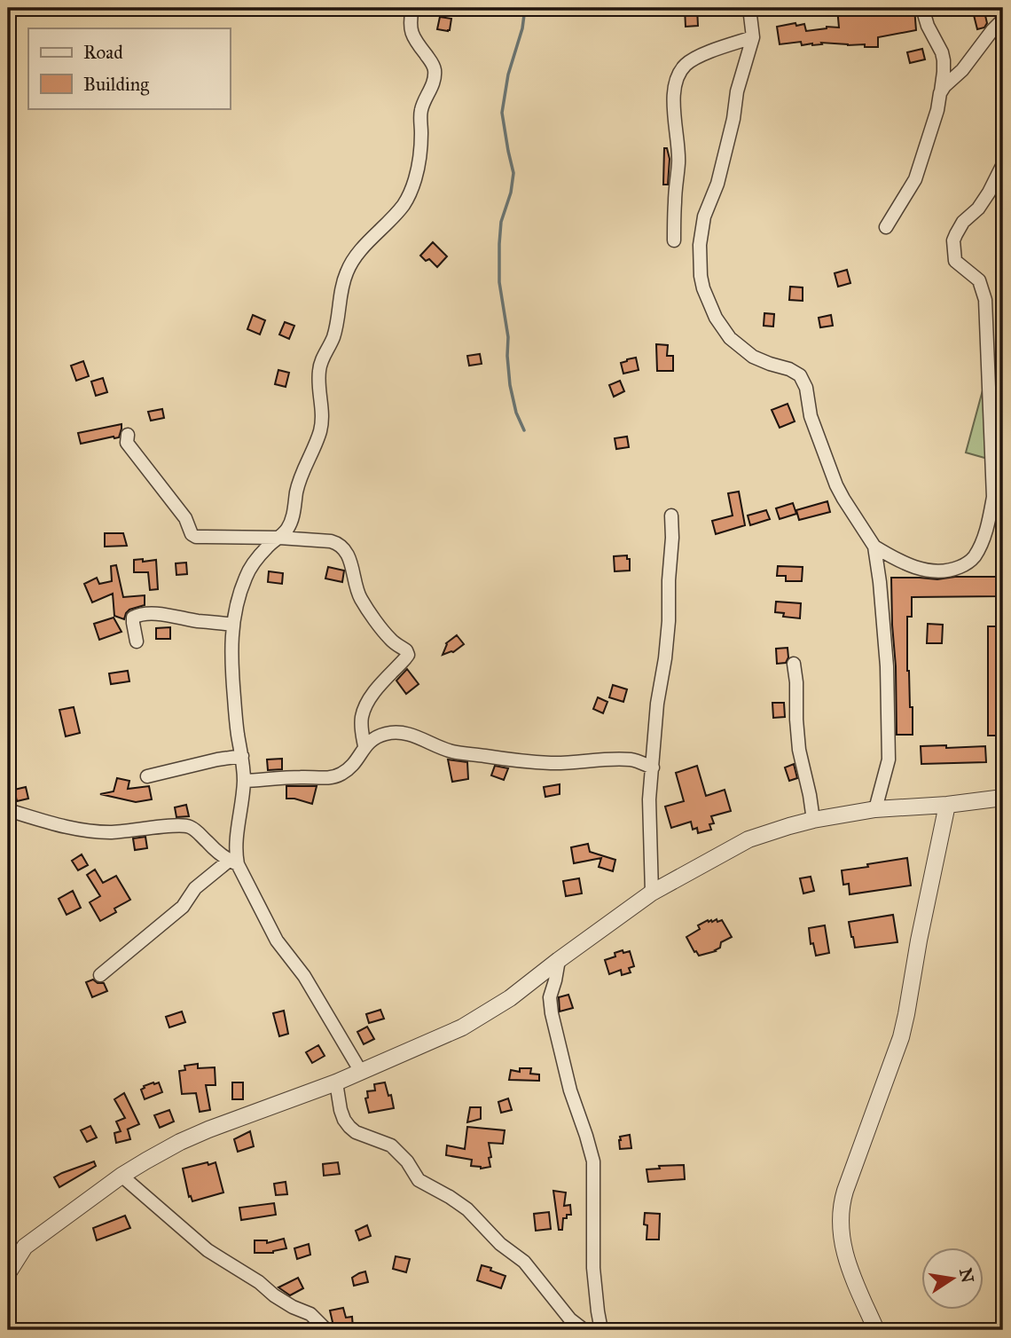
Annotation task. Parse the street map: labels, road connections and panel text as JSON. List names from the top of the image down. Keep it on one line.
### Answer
{"legend":["Road","Building"],"north":"right"}
